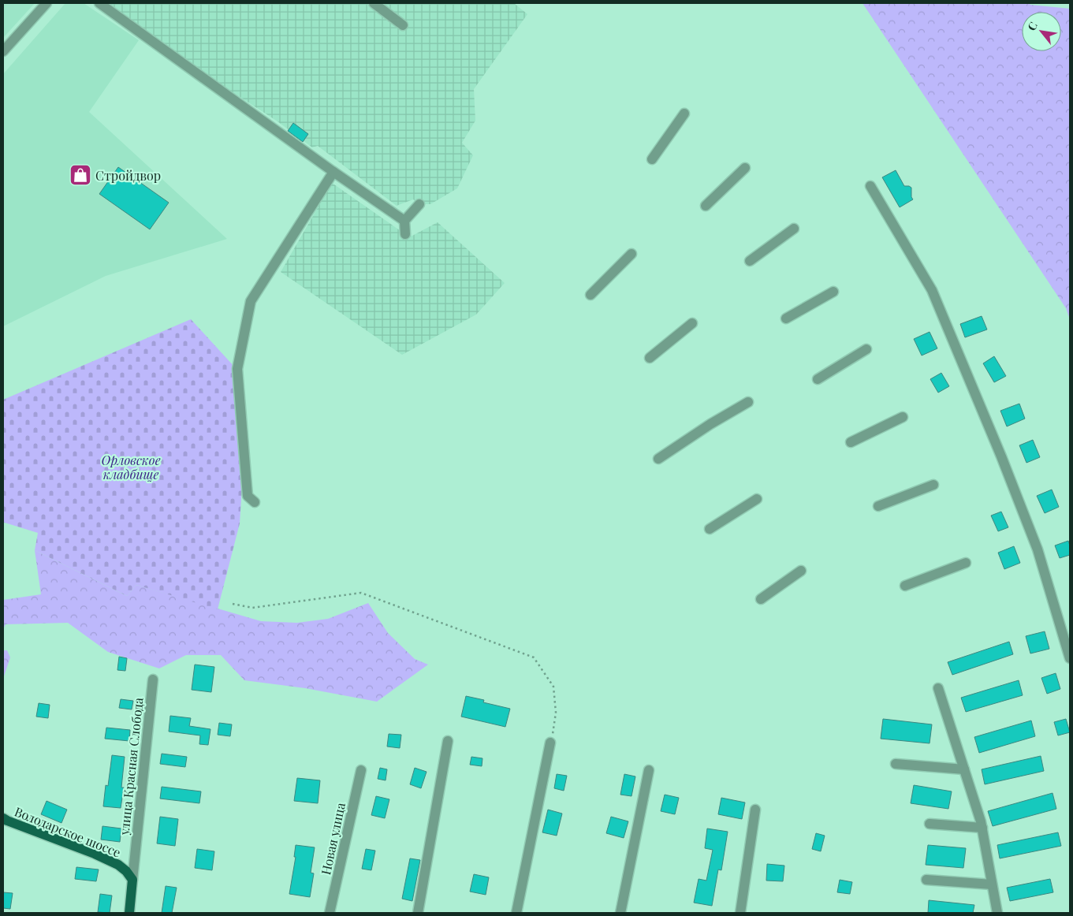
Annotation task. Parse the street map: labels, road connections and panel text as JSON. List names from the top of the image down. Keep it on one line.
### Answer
{"streets":{"main road":["Володарское шоссе"],"street":["улица Красная Слобода","Новая улица"]},"crossings":[["улица Красная Слобода","Володарское шоссе"]],"parks":["Орловское кладбище"],"places":{"shop":["Стройдвор"]},"north":"top left"}
